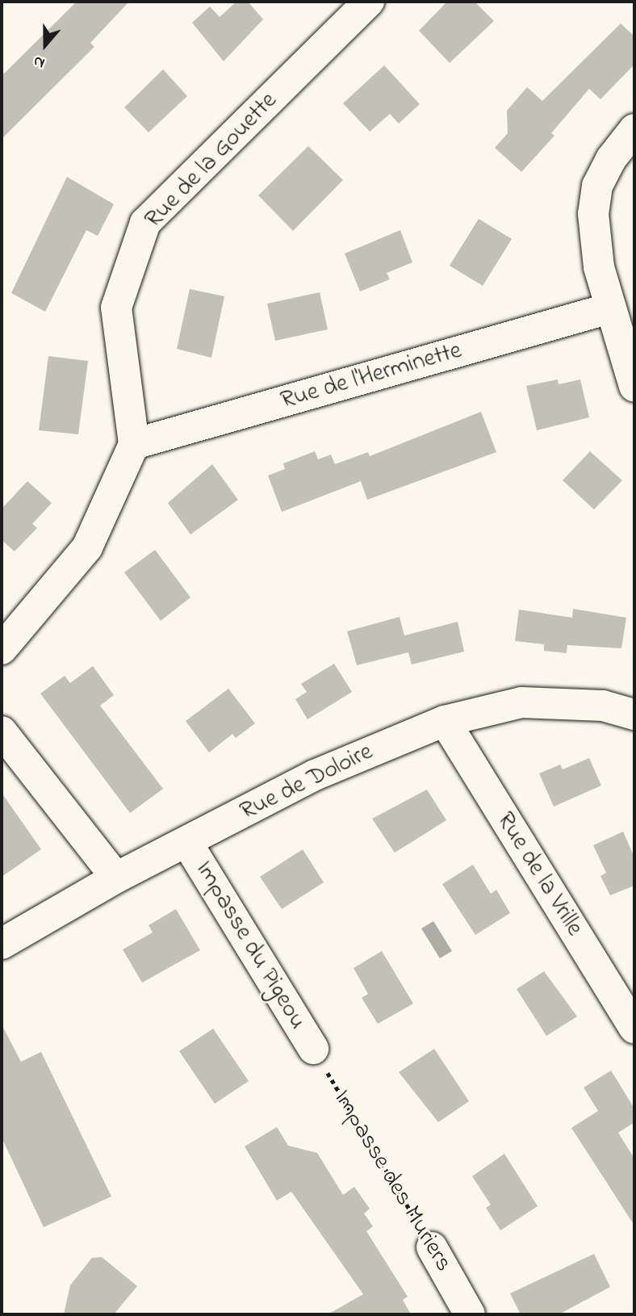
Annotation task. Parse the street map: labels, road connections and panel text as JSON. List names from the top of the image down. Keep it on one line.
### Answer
{"streets":{"street":["Rue de la Gouette","Rue de l'Herminette","Rue de Doloire","Rue de la Vrille","Impasse du Pigeou","Impasse des Muriers"]},"crossings":[["Rue de la Gouette","Rue de l'Herminette"],["Rue de Doloire","Rue de la Vrille"],["Rue de Doloire","Impasse du Pigeou"],["Impasse du Pigeou","Impasse des Muriers"]],"north":"bottom"}
